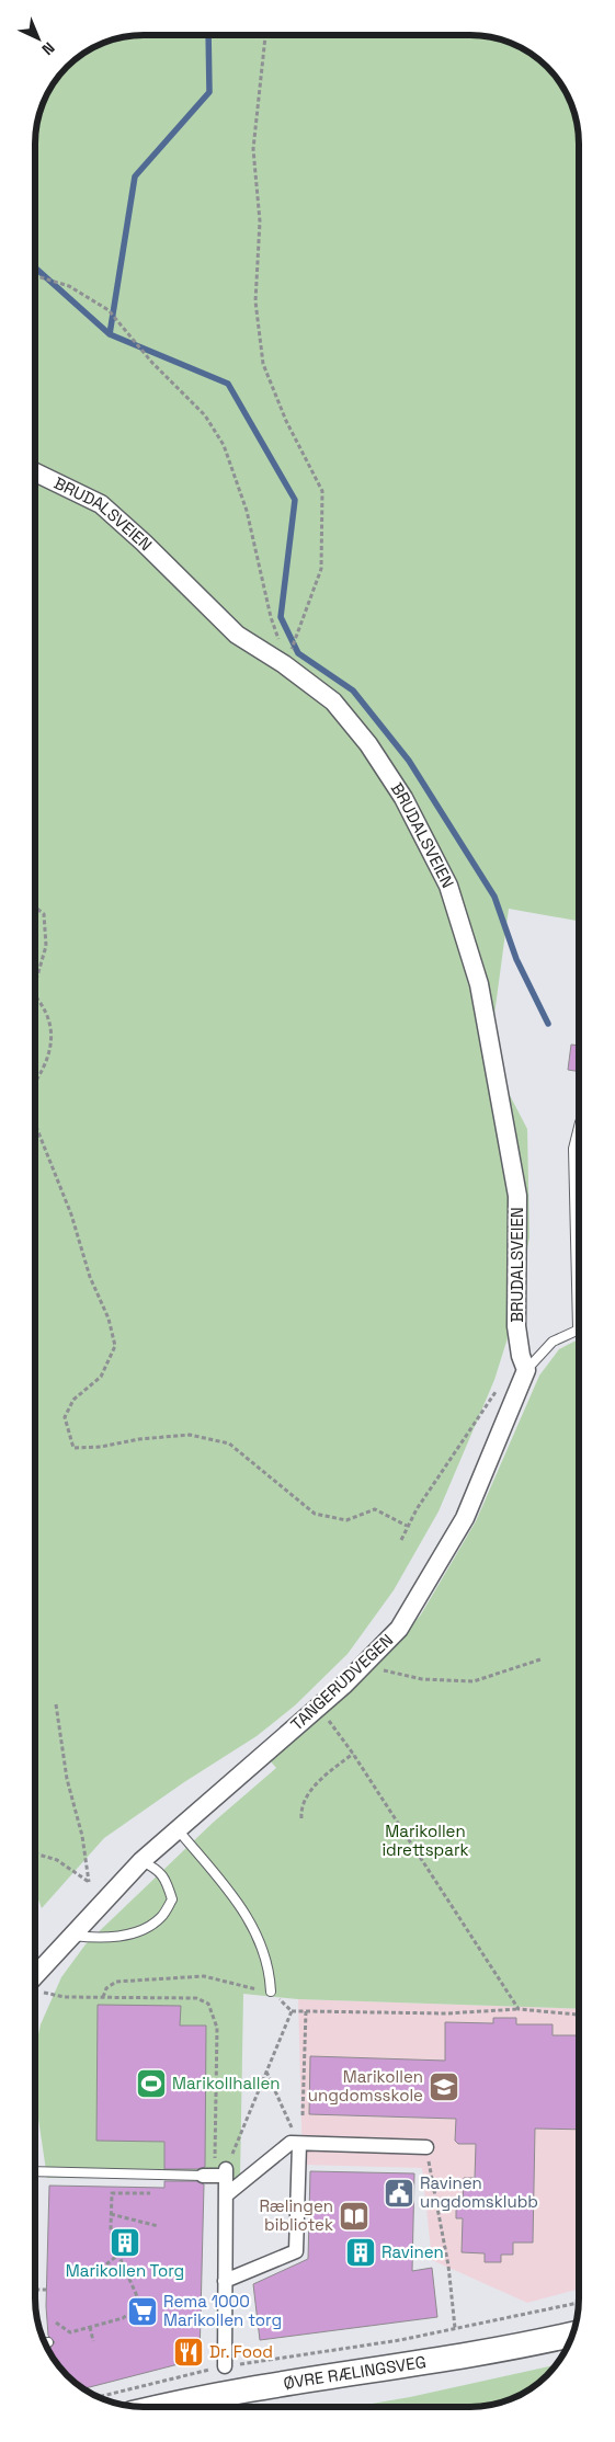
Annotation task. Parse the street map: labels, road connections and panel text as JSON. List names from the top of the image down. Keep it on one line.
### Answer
{"streets":{"main road":["ØVRE RÆLINGSVEG"],"street":["BRUDALSVEIEN","TANGERUDVEGEN"]},"crossings":[["BRUDALSVEIEN","TANGERUDVEGEN"]],"parks":["Marikollen idrettspark"],"places":{"sports":["Marikollhallen"],"school or university":["Marikollen ungdomsskole"],"public building":["Ravinen ungdomsklubb"],"library":["Rælingen bibliotek"],"building":["Marikollen Torg","Ravinen"],"supermarket":["Rema 1000 Marikollen torg"],"restaurant":["Dr. Food"]},"north":"bottom right"}
